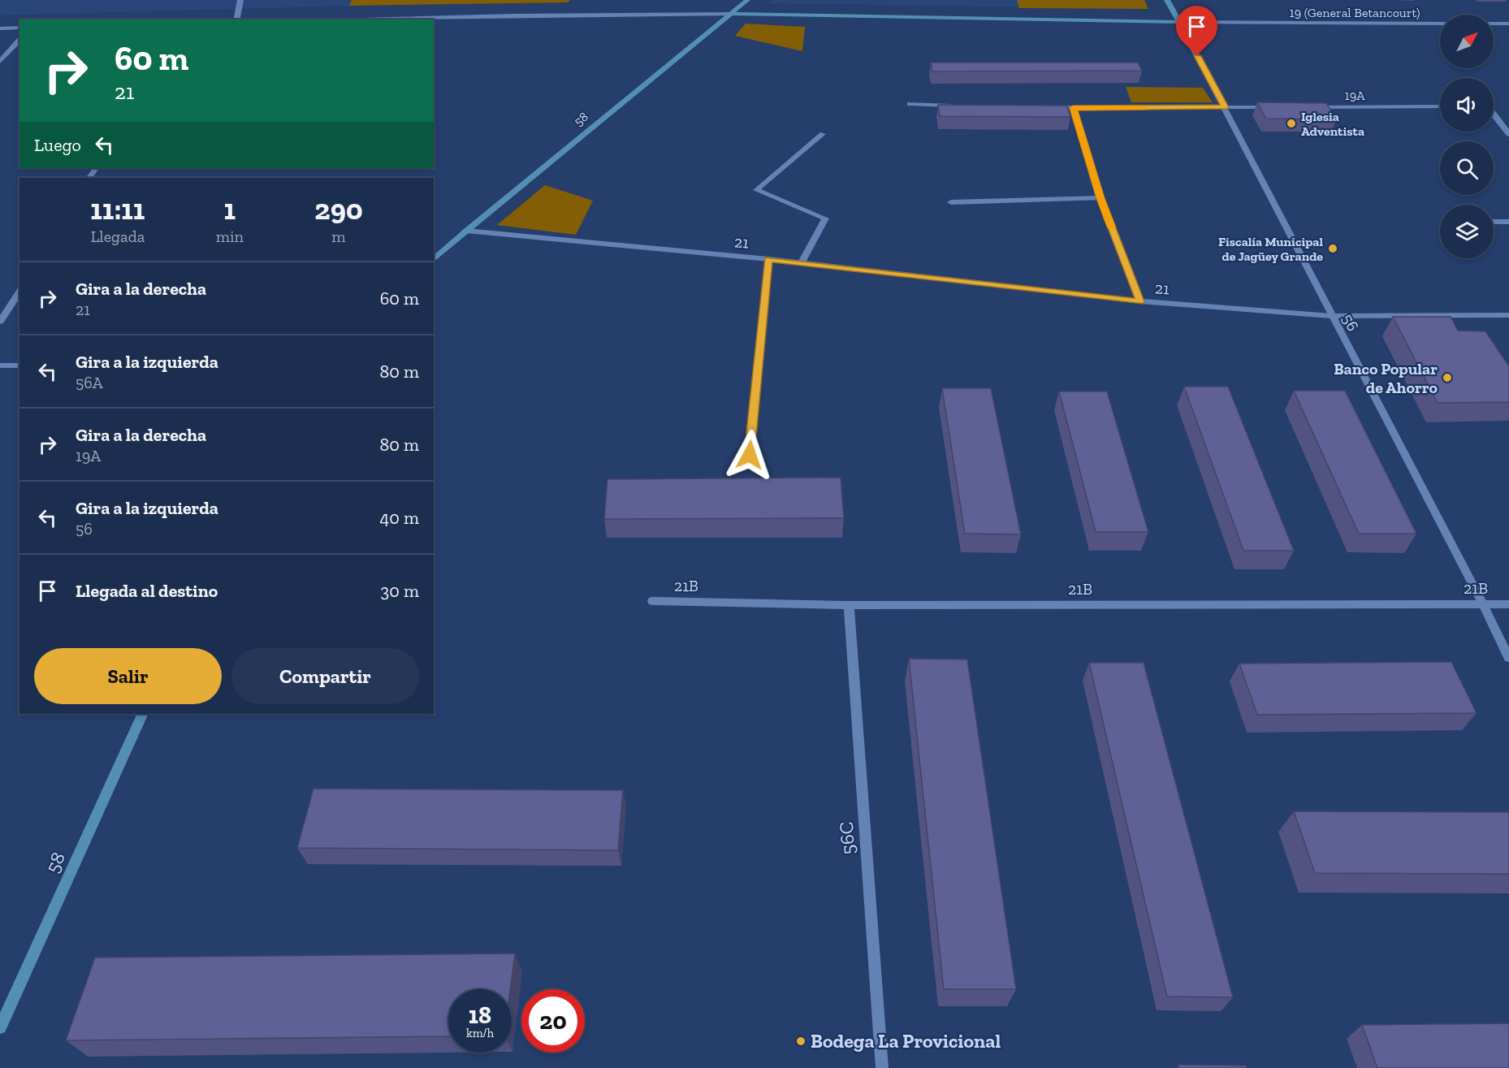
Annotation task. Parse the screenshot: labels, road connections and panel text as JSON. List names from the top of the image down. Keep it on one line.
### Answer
{"streets":{"main road":["19 (General Betancourt)","58","56"],"street":["19A","21","21B","56C"]},"crossings":[["19 (General Betancourt)","58"],["19 (General Betancourt)","56"],["58","21"],["21","56"],["56","21B"],["21B","56C"]],"places":["Iglesia Adventista","Fiscalía Municipal de Jagüey Grande","Banco Popular de Ahorro","Bodega La Provicional"],"north":"top right","page":{"turn":["60 m","21"],"then":"Luego","eta":["11:11","Llegada","1","min","290","m"],"list":[{"name":"Gira a la derecha","note":"21","value":"60 m"},{"name":"Gira a la izquierda","note":"56A","value":"80 m"},{"name":"Gira a la derecha","note":"19A","value":"80 m"},{"name":"Gira a la izquierda","note":"56","value":"40 m"},{"name":"Llegada al destino","value":"30 m"}],"buttons":["Salir","Compartir"],"speed":"18 km/h","limit":"20"}}
